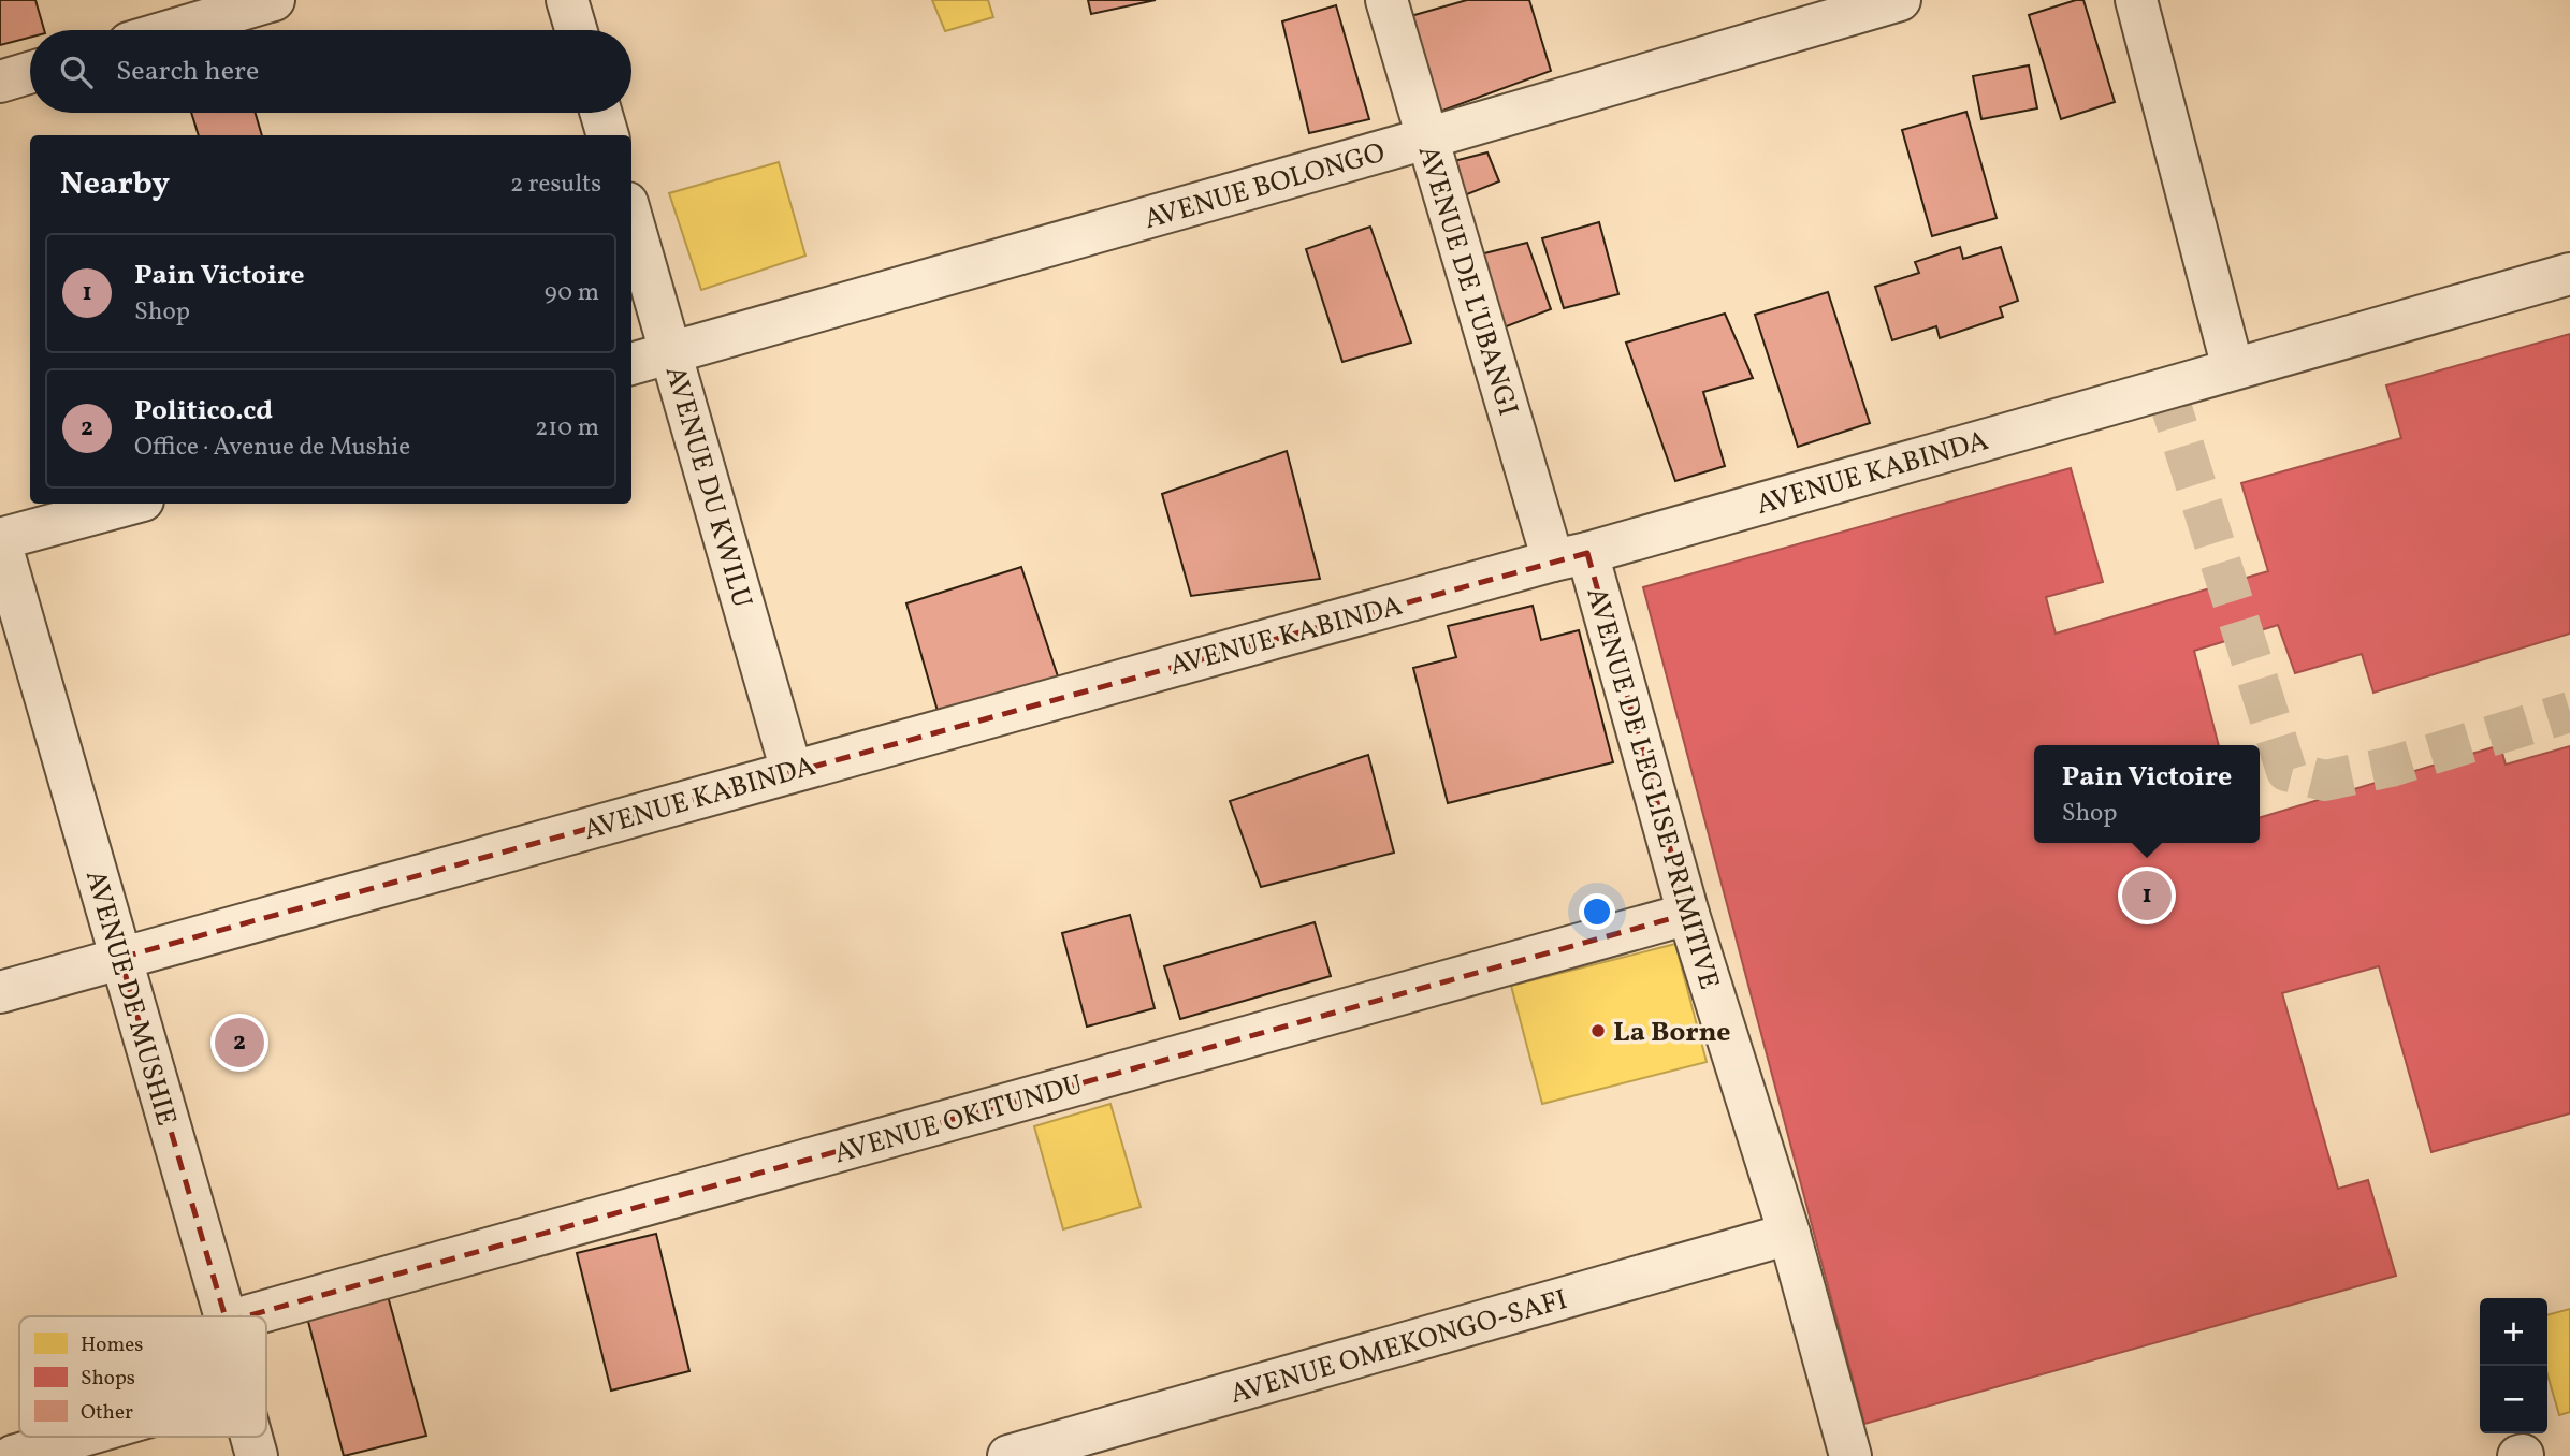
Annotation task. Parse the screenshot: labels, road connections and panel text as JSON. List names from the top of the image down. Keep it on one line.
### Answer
{"streets":{"street":["AVENUE BOLONGO","AVENUE DE L'UBANGI","AVENUE KABINDA","AVENUE DU KWILU","AVENUE DE L'EGLISE PRIMITIVE","AVENUE DE MUSHIE","AVENUE OKITUNDU","AVENUE OMEKONGO-SAFI"]},"crossings":[["AVENUE BOLONGO","AVENUE DE L'UBANGI"],["AVENUE BOLONGO","AVENUE DU KWILU"],["AVENUE DE L'UBANGI","AVENUE KABINDA"],["AVENUE DE L'UBANGI","AVENUE DE L'EGLISE PRIMITIVE"],["AVENUE KABINDA","AVENUE DU KWILU"],["AVENUE KABINDA","AVENUE DE L'EGLISE PRIMITIVE"],["AVENUE KABINDA","AVENUE DE MUSHIE"],["AVENUE DE L'EGLISE PRIMITIVE","AVENUE OKITUNDU"],["AVENUE DE L'EGLISE PRIMITIVE","AVENUE OMEKONGO-SAFI"]],"places":["La Borne"],"legend":["Homes","Shops","Other"],"page":{"search":"Search here","heading":["Nearby","2 results"],"list":[{"mark":"1","name":"Pain Victoire","note":"Shop","value":"90 m"},{"mark":"2","name":"Politico.cd","note":"Office · Avenue de Mushie","value":"210 m"}],"popup":["Pain Victoire","Shop"],"pins":["1","2"],"map_buttons":["+","−"]}}
